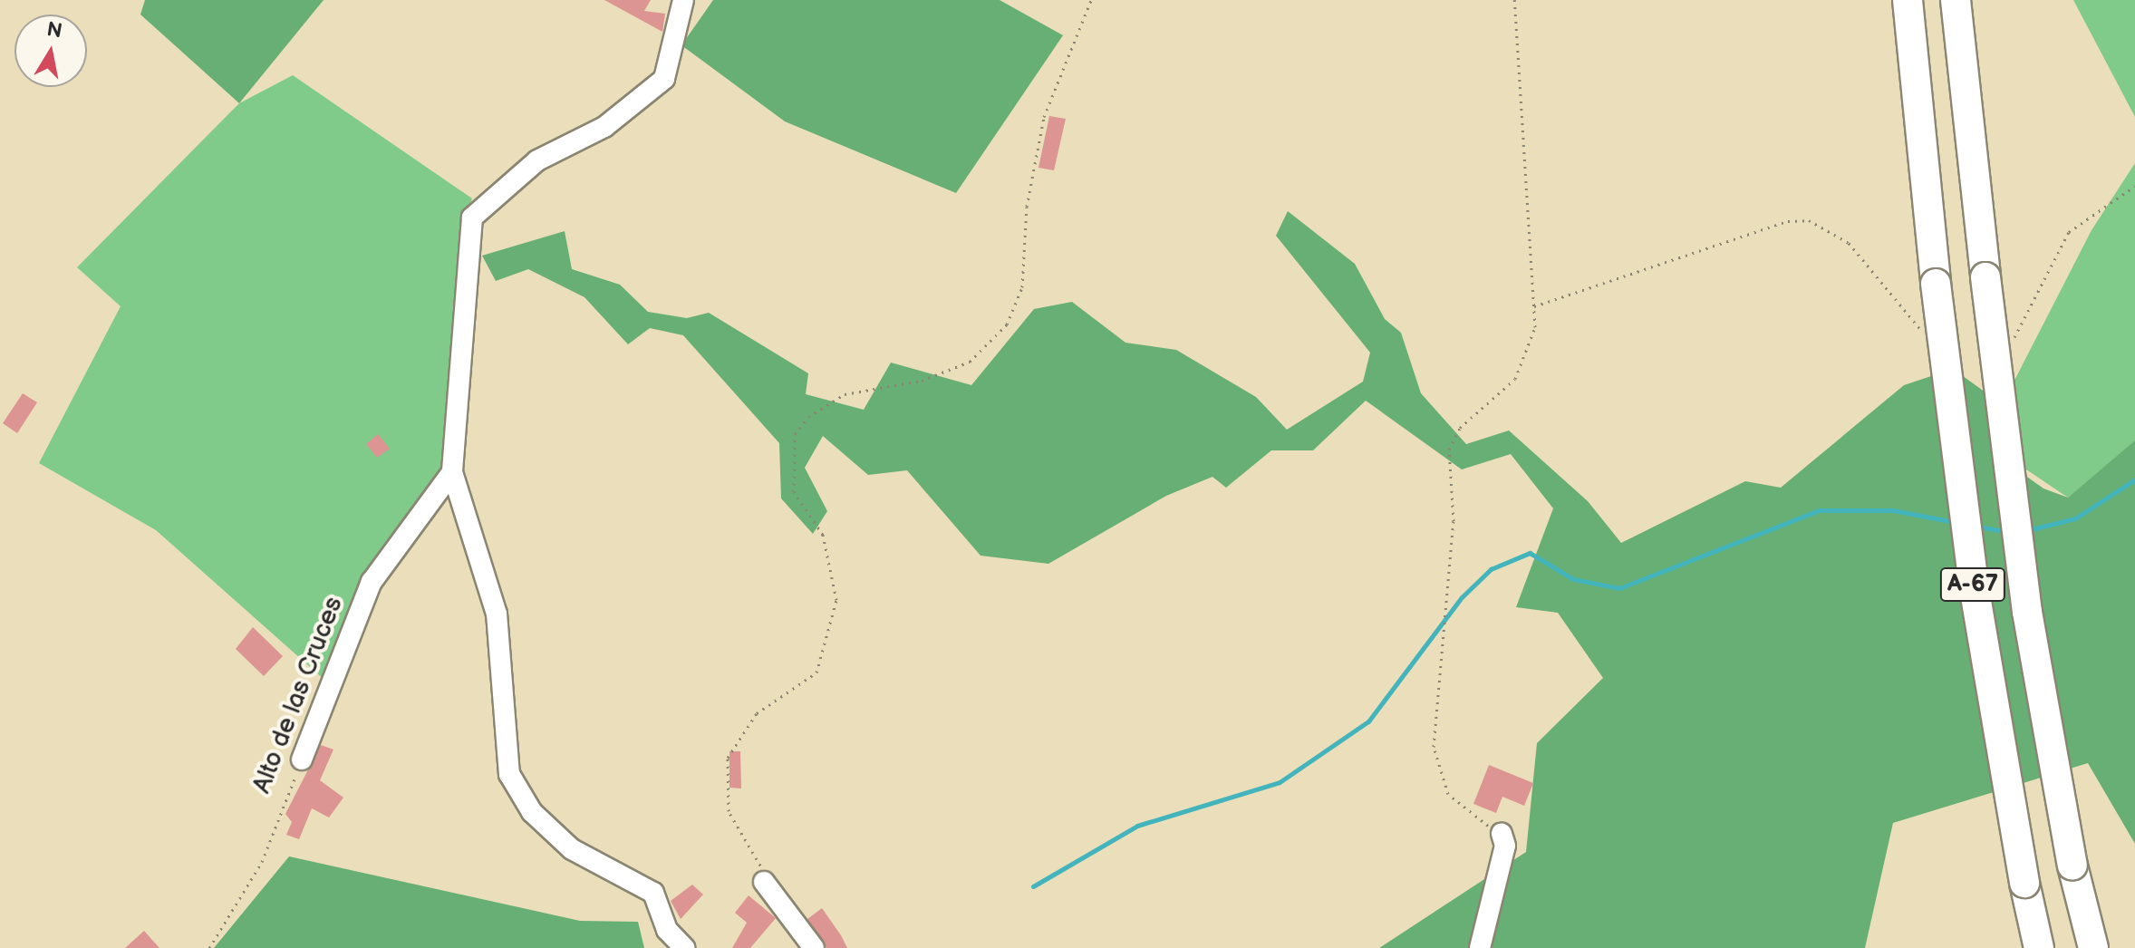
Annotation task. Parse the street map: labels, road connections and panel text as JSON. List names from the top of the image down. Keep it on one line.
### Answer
{"streets":{"highway":["A-67"],"street":["Alto de las Cruces"]},"north":"top"}
